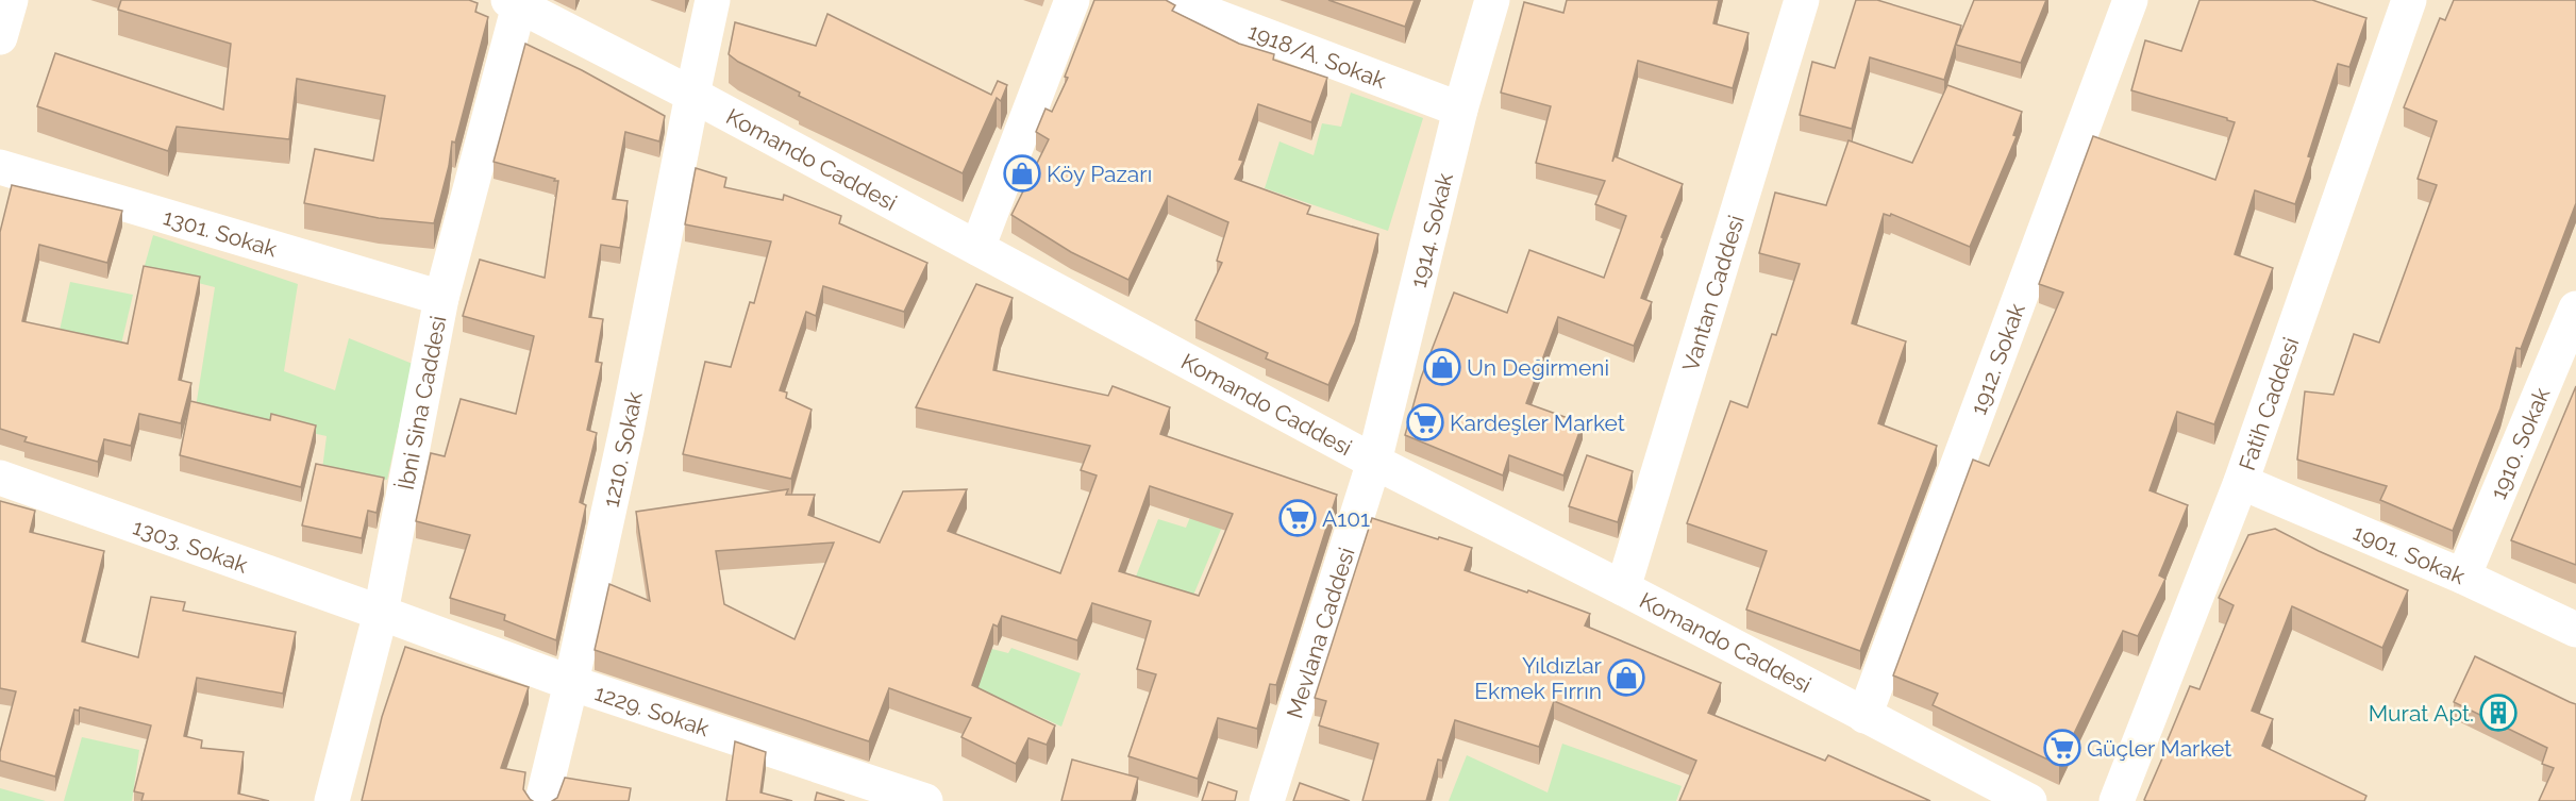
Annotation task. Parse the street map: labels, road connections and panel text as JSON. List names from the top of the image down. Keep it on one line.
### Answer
{"streets":{"street":["1918/A. Sokak","Komando Caddesi","1914. Sokak","1301. Sokak","Vantan Caddesi","1912. Sokak","İbni Sina Caddesi","Fatih Caddesi","1910. Sokak","1210. Sokak","1303. Sokak","1901. Sokak","Mevlana Caddesi","1229. Sokak"]},"crossings":[["1918/A. Sokak","1914. Sokak"],["Komando Caddesi","1914. Sokak"],["Komando Caddesi","Vantan Caddesi"],["Komando Caddesi","1912. Sokak"],["Komando Caddesi","İbni Sina Caddesi"],["Komando Caddesi","1210. Sokak"],["Komando Caddesi","Mevlana Caddesi"],["1914. Sokak","Mevlana Caddesi"],["1301. Sokak","İbni Sina Caddesi"],["İbni Sina Caddesi","1303. Sokak"],["İbni Sina Caddesi","1229. Sokak"],["Fatih Caddesi","1901. Sokak"],["1910. Sokak","1901. Sokak"],["1210. Sokak","1229. Sokak"],["1303. Sokak","1229. Sokak"]],"places":{"shop":["Köy Pazarı","Un Değirmeni","Yıldızlar Ekmek Fırrın"],"supermarket":["Kardeşler Market","A101","Güçler Market"],"building":["Murat Apt."]}}
